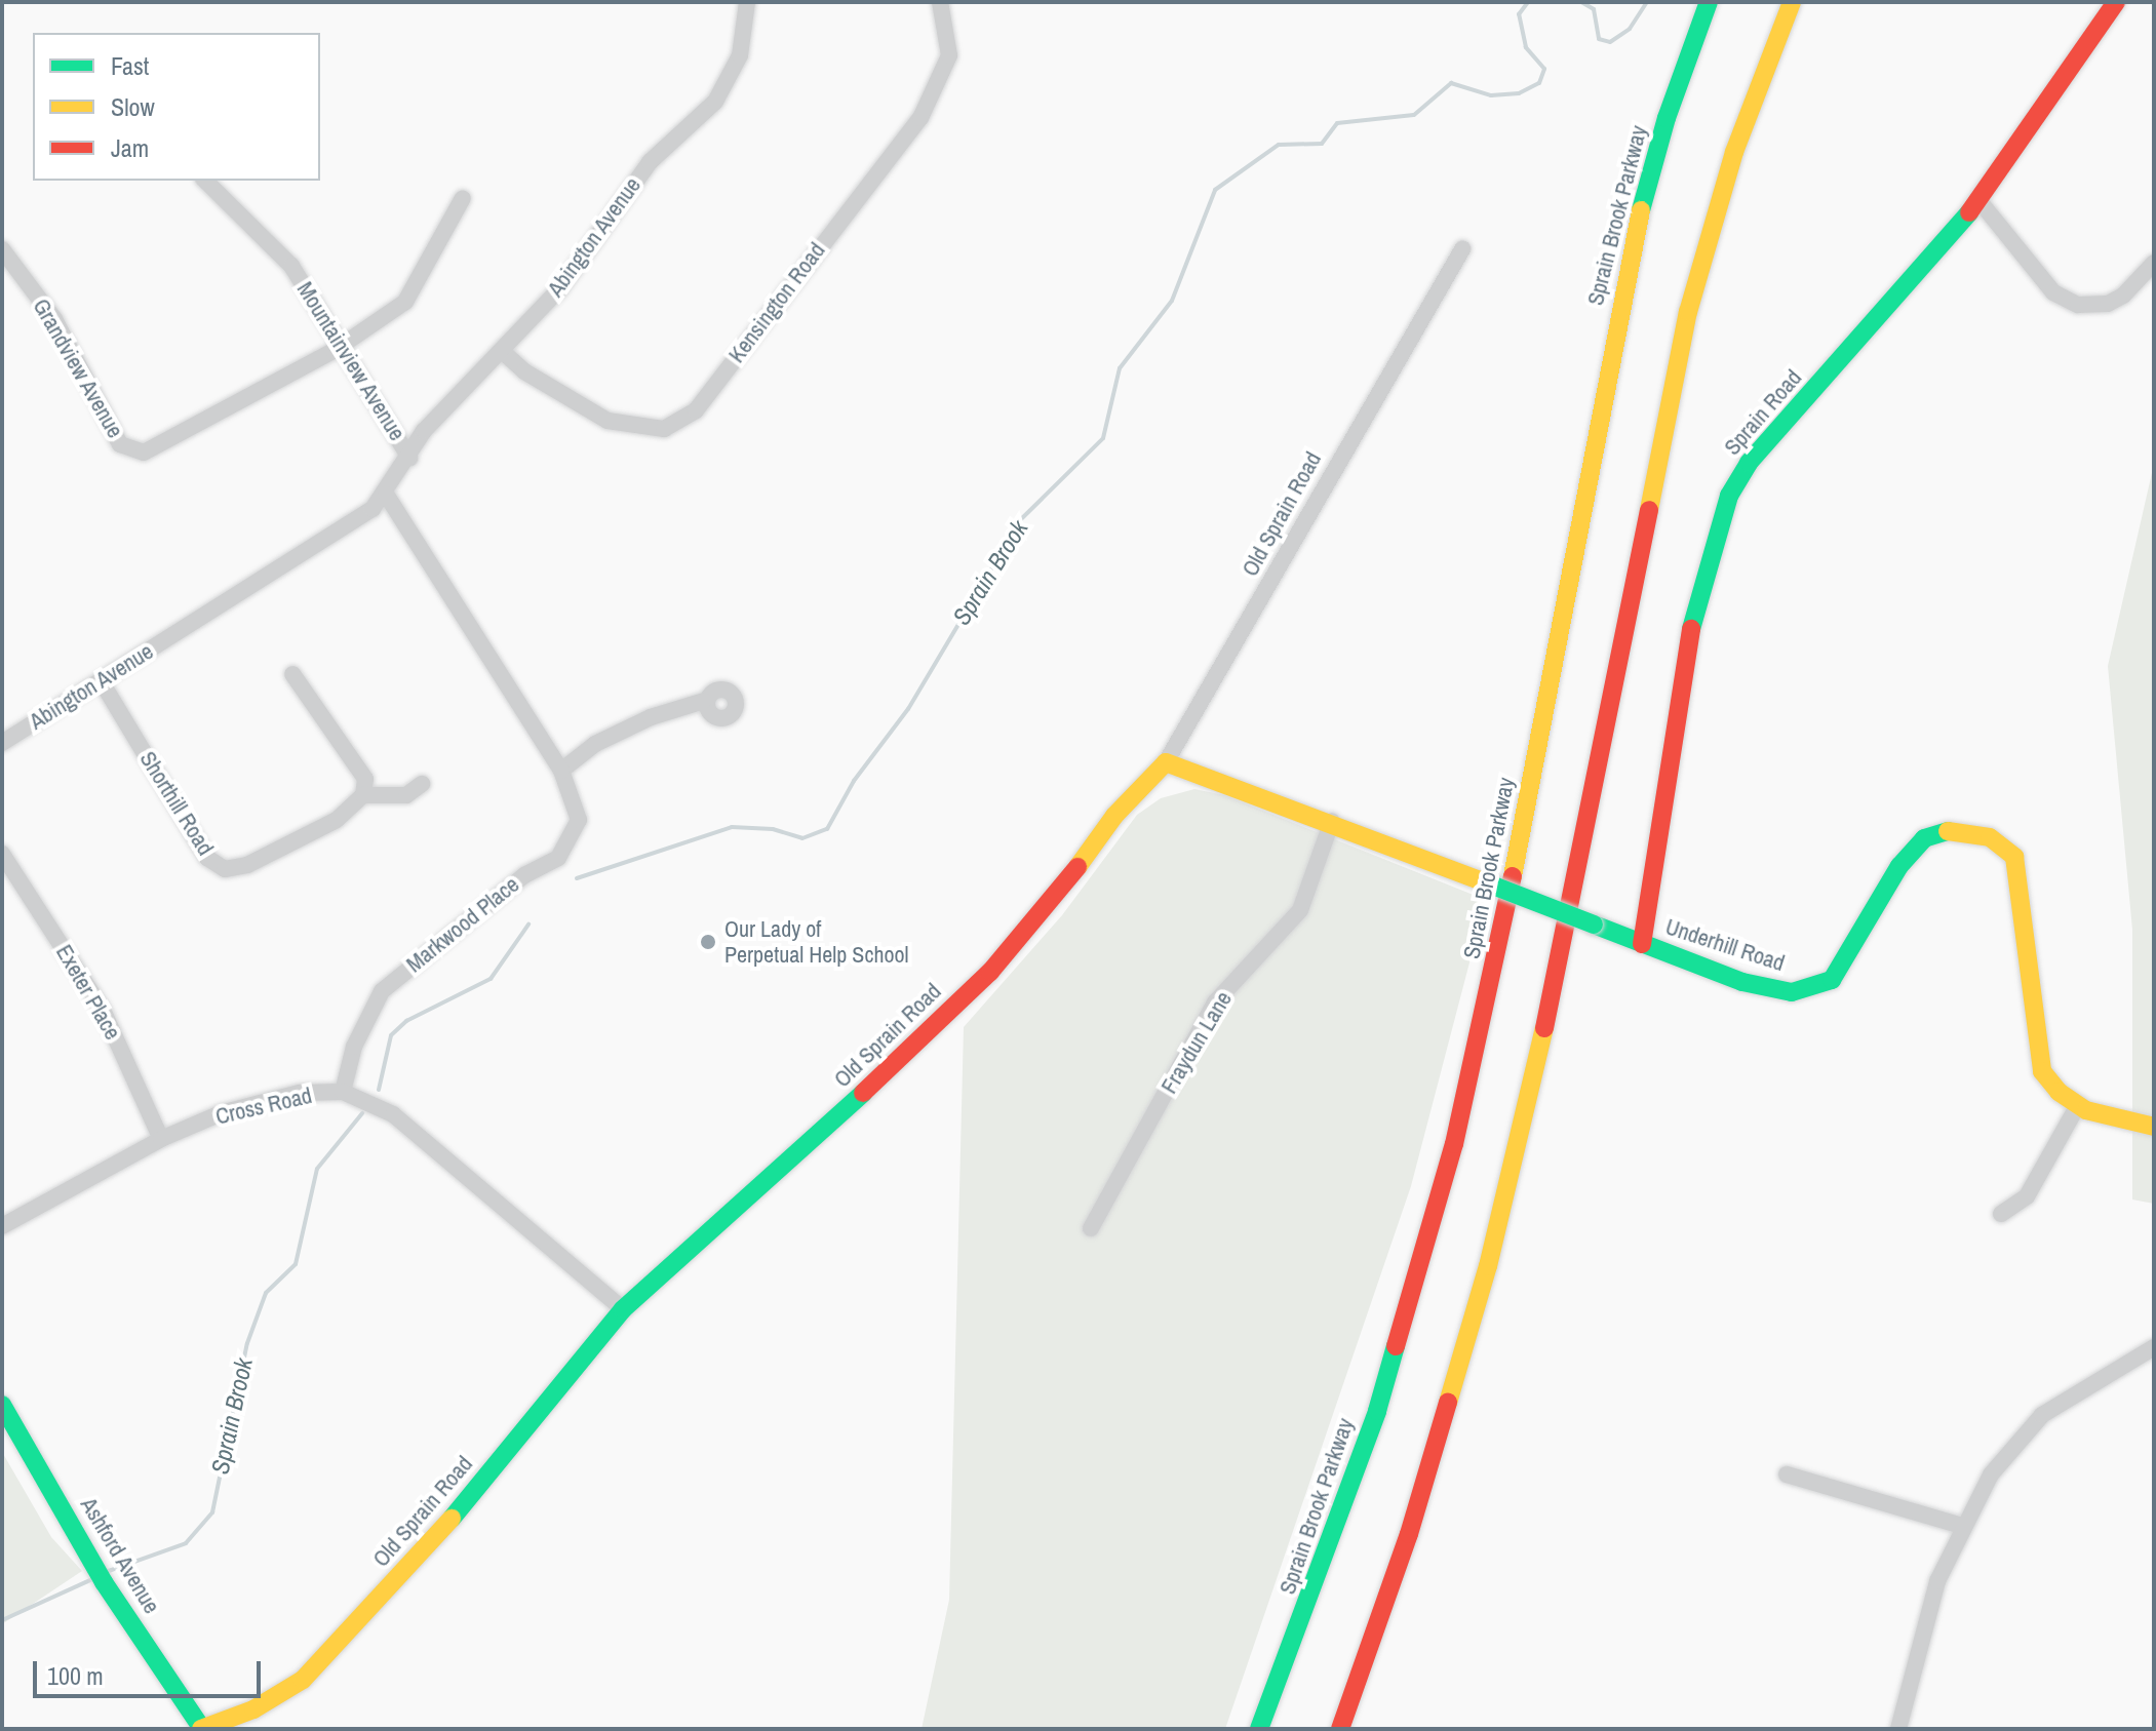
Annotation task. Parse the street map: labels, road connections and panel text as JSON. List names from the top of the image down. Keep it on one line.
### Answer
{"streets":{"main road":["Sprain Brook Parkway","Sprain Road","Old Sprain Road","Underhill Road","Ashford Avenue"],"street":["Abington Avenue","Kensington Road","Mountainview Avenue","Grandview Avenue","Shorthill Road","Markwood Place","Exeter Place","Fraydun Lane","Cross Road"]},"crossings":[["Abington Avenue","Kensington Road"],["Abington Avenue","Mountainview Avenue"],["Abington Avenue","Shorthill Road"],["Mountainview Avenue","Grandview Avenue"],["Sprain Road","Underhill Road"],["Old Sprain Road","Underhill Road"],["Old Sprain Road","Cross Road"],["Old Sprain Road","Ashford Avenue"],["Markwood Place","Cross Road"],["Underhill Road","Fraydun Lane"],["Exeter Place","Cross Road"]],"water":["Sprain Brook"],"places":["Our Lady of Perpetual Help School"],"legend":["Fast","Slow","Jam"],"scale_bar":"100 m"}
